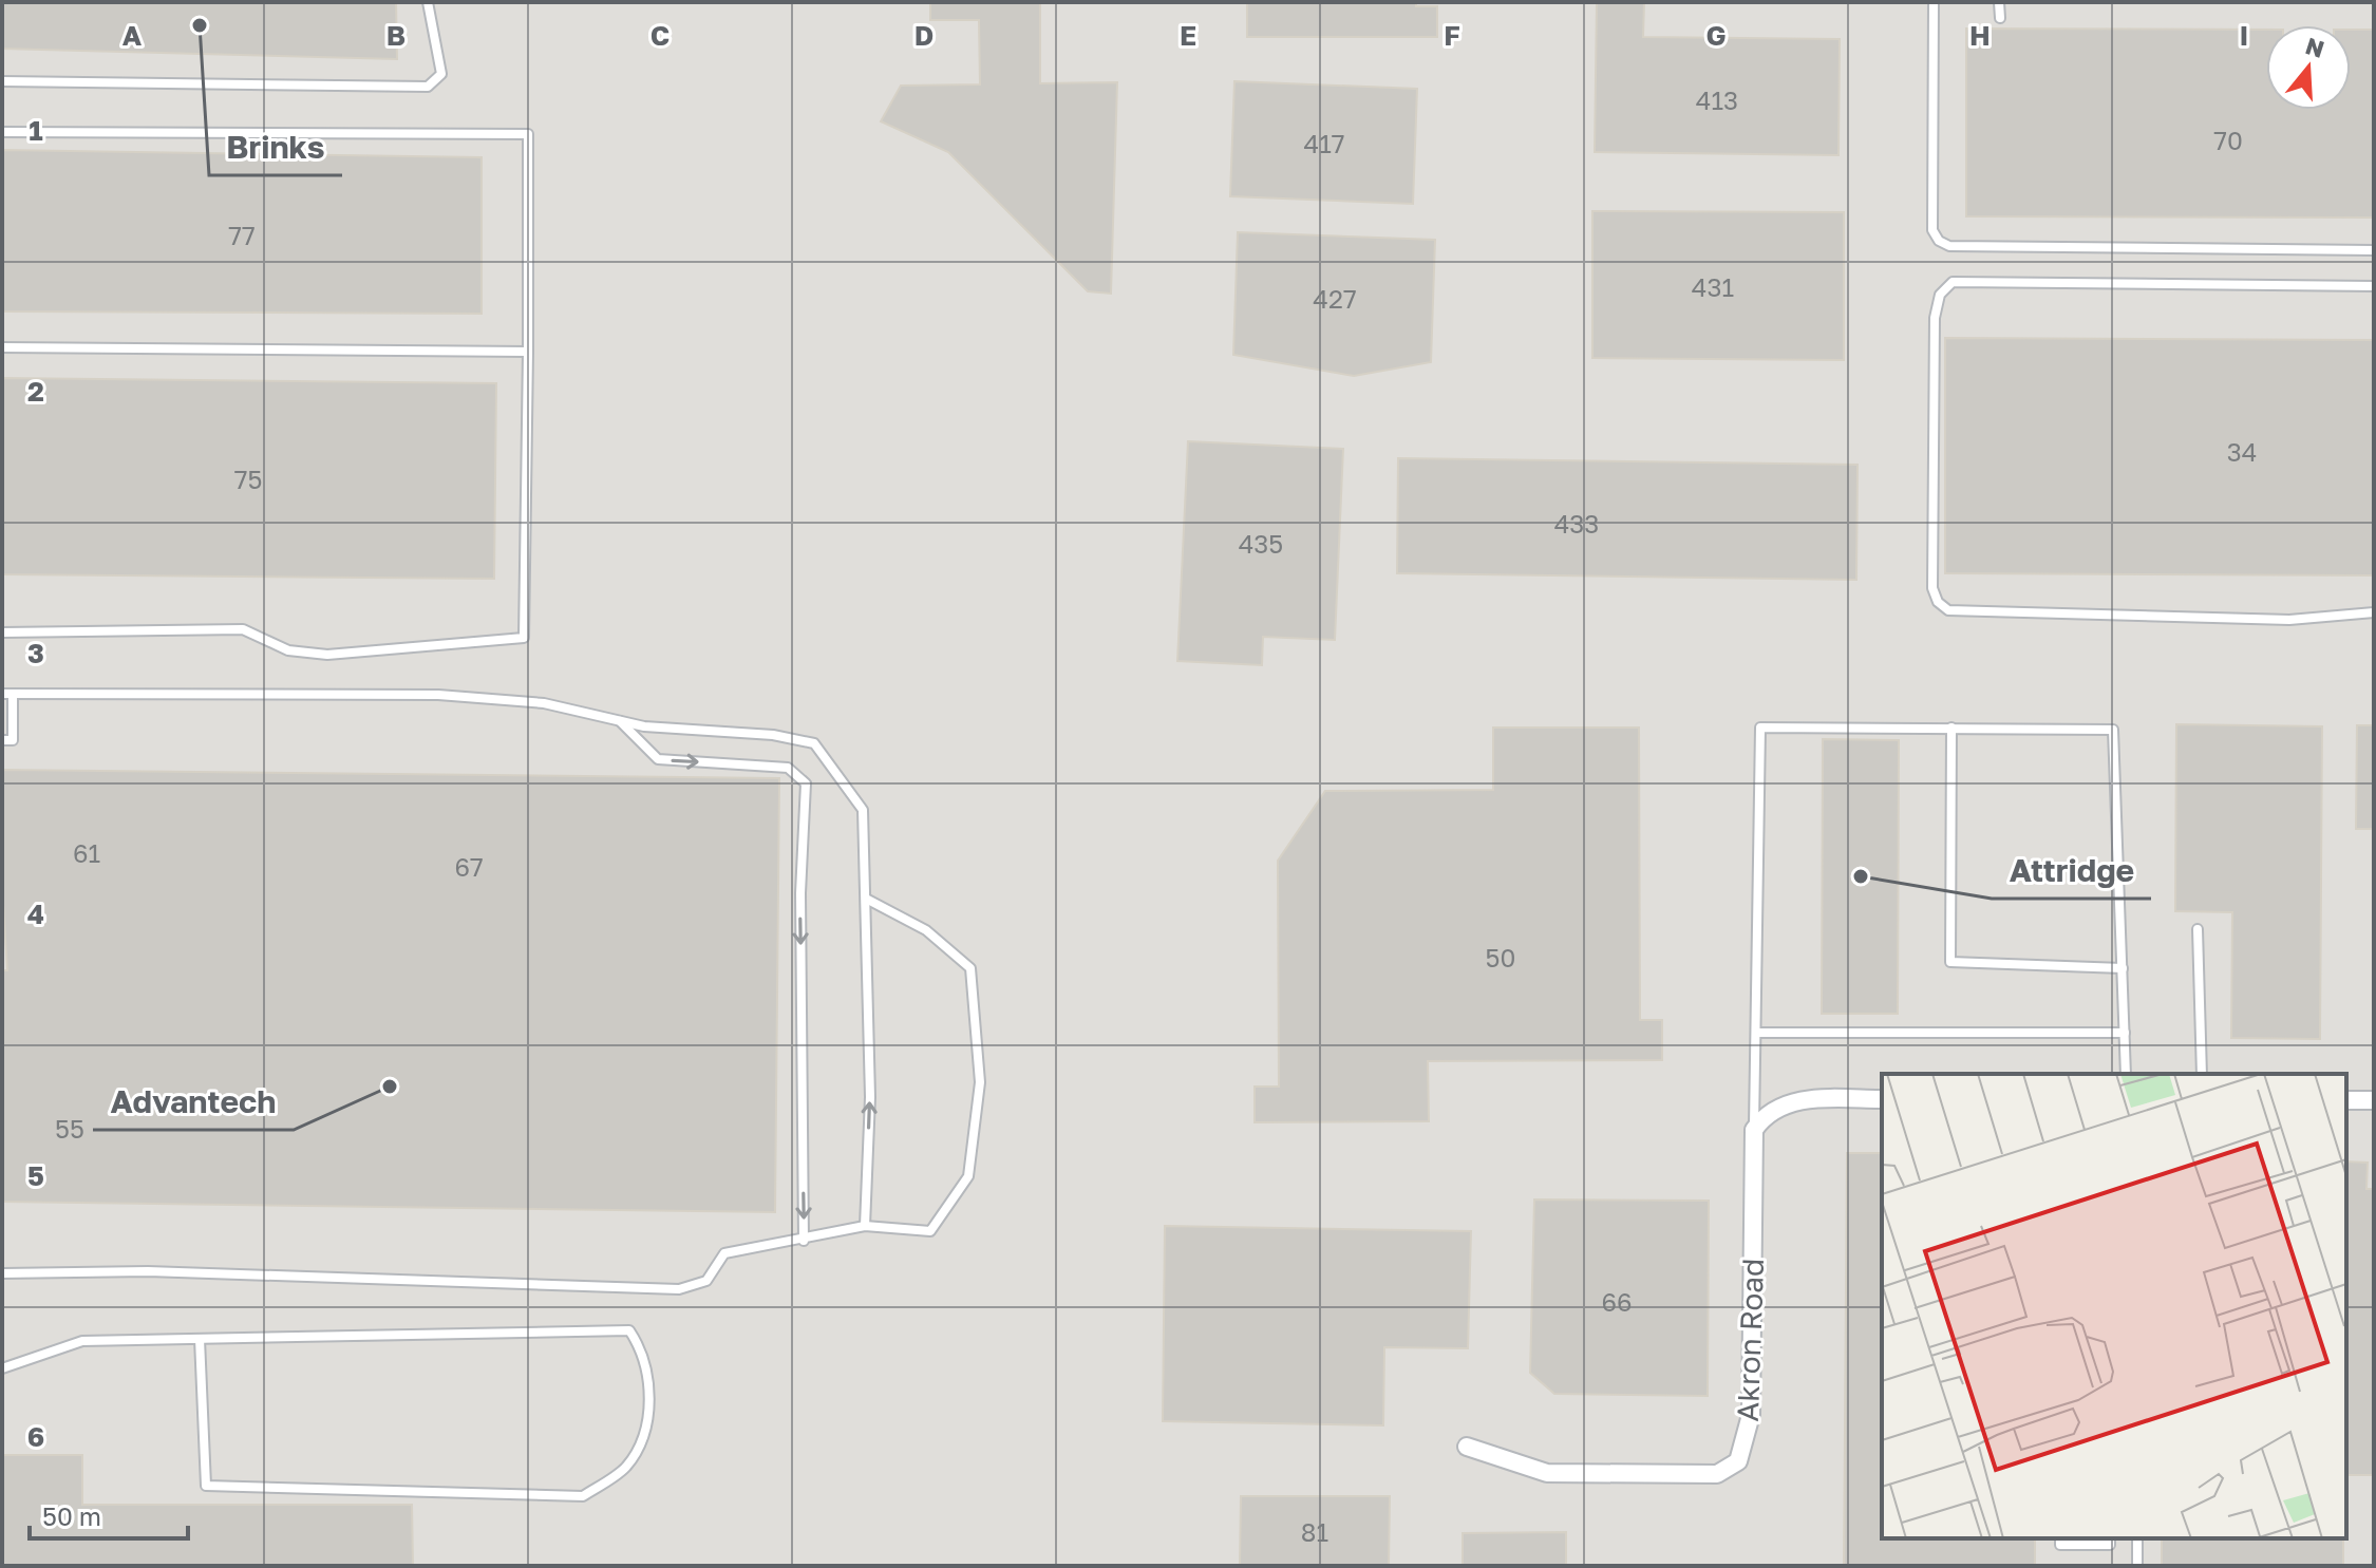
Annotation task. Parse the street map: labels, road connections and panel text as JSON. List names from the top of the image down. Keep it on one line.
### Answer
{"streets":{"street":["Akron Road"]},"places":["Brinks","Attridge","Advantech"],"house_numbers":["413","70","417","77","431","427","34","75","433","435","61","67","50","55","66","81"],"scale_bar":"50 m","north":"top","grid":{"columns":["A","B","C","D","E","F","G","H","I"],"rows":["1","2","3","4","5","6"]}}
